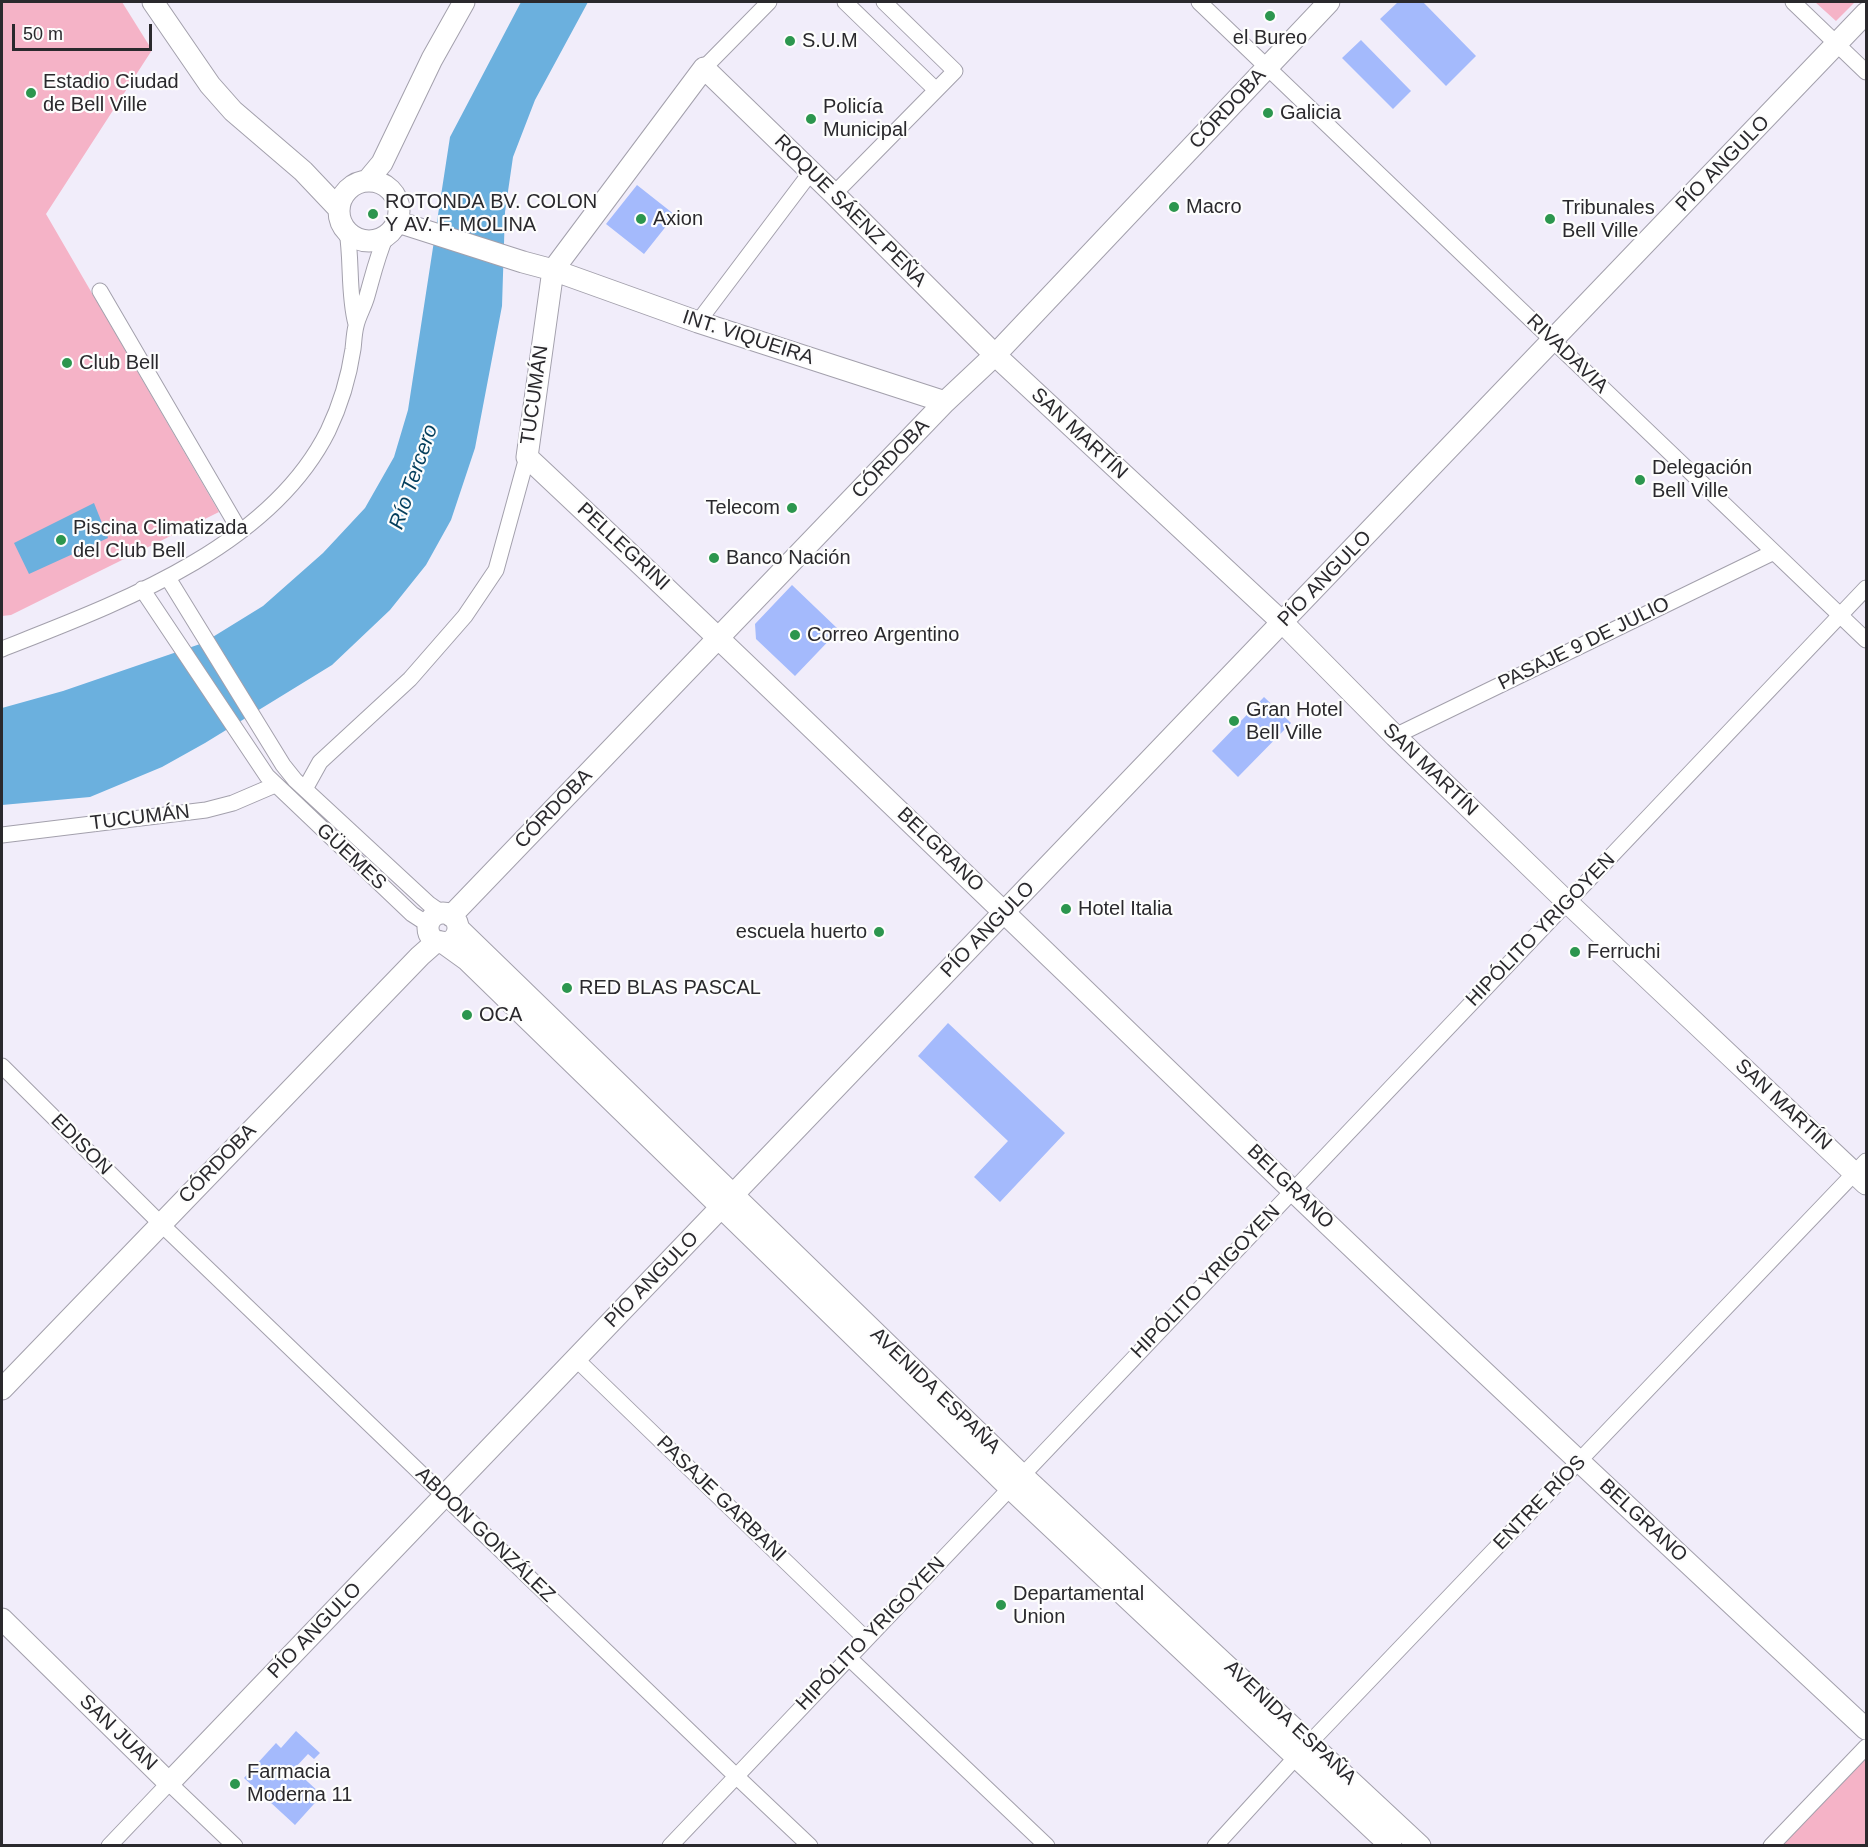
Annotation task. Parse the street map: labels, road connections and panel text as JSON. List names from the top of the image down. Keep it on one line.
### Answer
{"streets":{"street":["CÓRDOBA","PÍO ANGULO","ROQUE SÁENZ PEÑA","INT. VIQUEIRA","RIVADAVIA","TUCUMÁN","SAN MARTÍN","PELLEGRINI","PASAJE 9 DE JULIO","BELGRANO","GÜEMES","HIPÓLITO YRIGOYEN","EDISON","AVENIDA ESPAÑA","PASAJE GARBANI","ENTRE RÍOS","ABDON GONZÁLEZ","SAN JUAN"]},"crossings":[["CÓRDOBA","ROQUE SÁENZ PEÑA"],["CÓRDOBA","INT. VIQUEIRA"],["CÓRDOBA","RIVADAVIA"],["CÓRDOBA","SAN MARTÍN"],["CÓRDOBA","PELLEGRINI"],["CÓRDOBA","BELGRANO"],["CÓRDOBA","GÜEMES"],["CÓRDOBA","EDISON"],["CÓRDOBA","AVENIDA ESPAÑA"],["CÓRDOBA","ABDON GONZÁLEZ"],["PÍO ANGULO","RIVADAVIA"],["PÍO ANGULO","SAN MARTÍN"],["PÍO ANGULO","BELGRANO"],["PÍO ANGULO","AVENIDA ESPAÑA"],["PÍO ANGULO","PASAJE GARBANI"],["PÍO ANGULO","ABDON GONZÁLEZ"],["PÍO ANGULO","SAN JUAN"],["ROQUE SÁENZ PEÑA","TUCUMÁN"],["ROQUE SÁENZ PEÑA","SAN MARTÍN"],["INT. VIQUEIRA","TUCUMÁN"],["RIVADAVIA","PASAJE 9 DE JULIO"],["RIVADAVIA","HIPÓLITO YRIGOYEN"],["TUCUMÁN","PELLEGRINI"],["TUCUMÁN","GÜEMES"],["SAN MARTÍN","PASAJE 9 DE JULIO"],["SAN MARTÍN","HIPÓLITO YRIGOYEN"],["SAN MARTÍN","ENTRE RÍOS"],["PELLEGRINI","BELGRANO"],["BELGRANO","HIPÓLITO YRIGOYEN"],["BELGRANO","ENTRE RÍOS"],["GÜEMES","AVENIDA ESPAÑA"],["HIPÓLITO YRIGOYEN","AVENIDA ESPAÑA"],["HIPÓLITO YRIGOYEN","PASAJE GARBANI"],["HIPÓLITO YRIGOYEN","ABDON GONZÁLEZ"],["EDISON","ABDON GONZÁLEZ"],["AVENIDA ESPAÑA","ENTRE RÍOS"]],"water":["Río Tercero"],"places":["el Bureo","S.U.M","Estadio Ciudad de Bell Ville","Galicia","Policía Municipal","Macro","ROTONDA BV. COLON Y AV. F. MOLINA","Axion","Tribunales Bell Ville","Club Bell","Delegación Bell Ville","Telecom","Piscina Climatizada del Club Bell","Banco Nación","Correo Argentino","Gran Hotel Bell Ville","Hotel Italia","escuela huerto","Ferruchi","RED BLAS PASCAL","OCA","Departamental Union","Farmacia Moderna 11"],"scale_bar":"50 m"}
